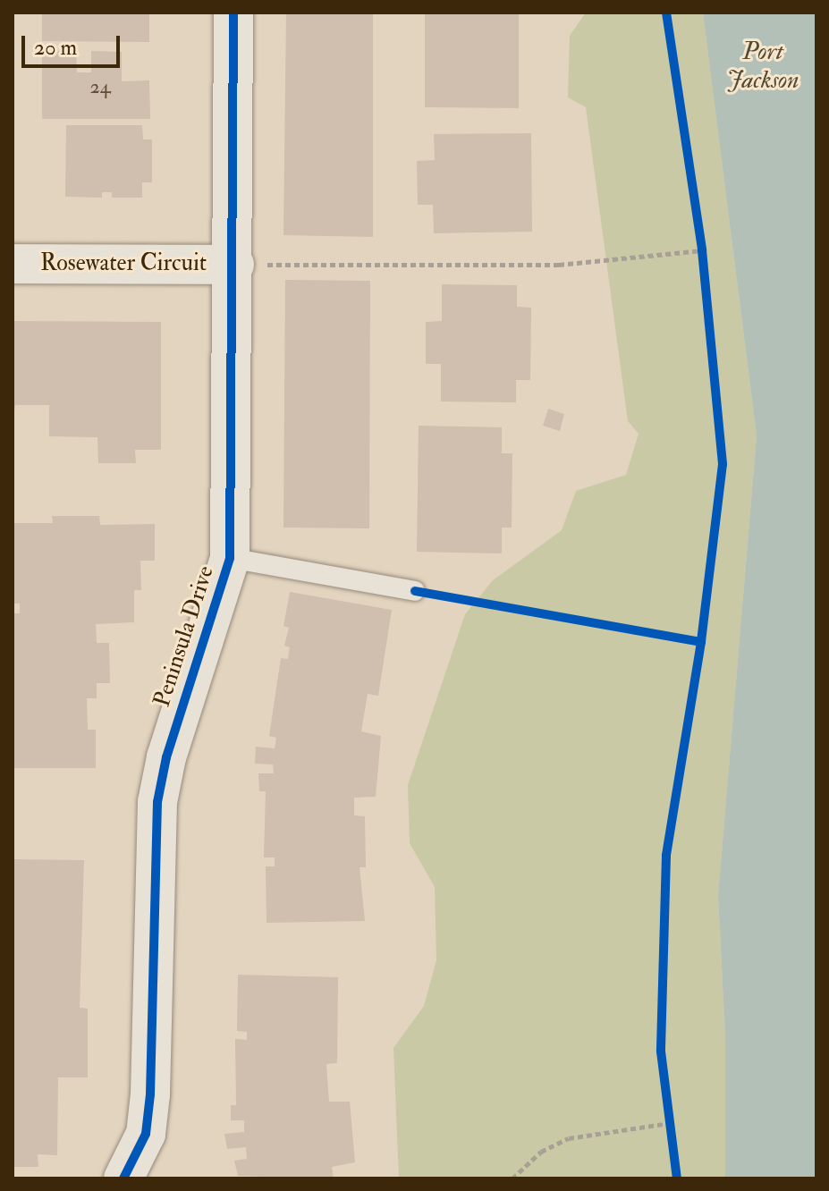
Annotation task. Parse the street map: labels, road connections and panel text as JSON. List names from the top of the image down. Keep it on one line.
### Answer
{"streets":{"street":["Rosewater Circuit","Peninsula Drive"]},"crossings":[["Rosewater Circuit","Peninsula Drive"]],"water":["Port Jackson"],"house_numbers":["24"],"scale_bar":"20 m"}
